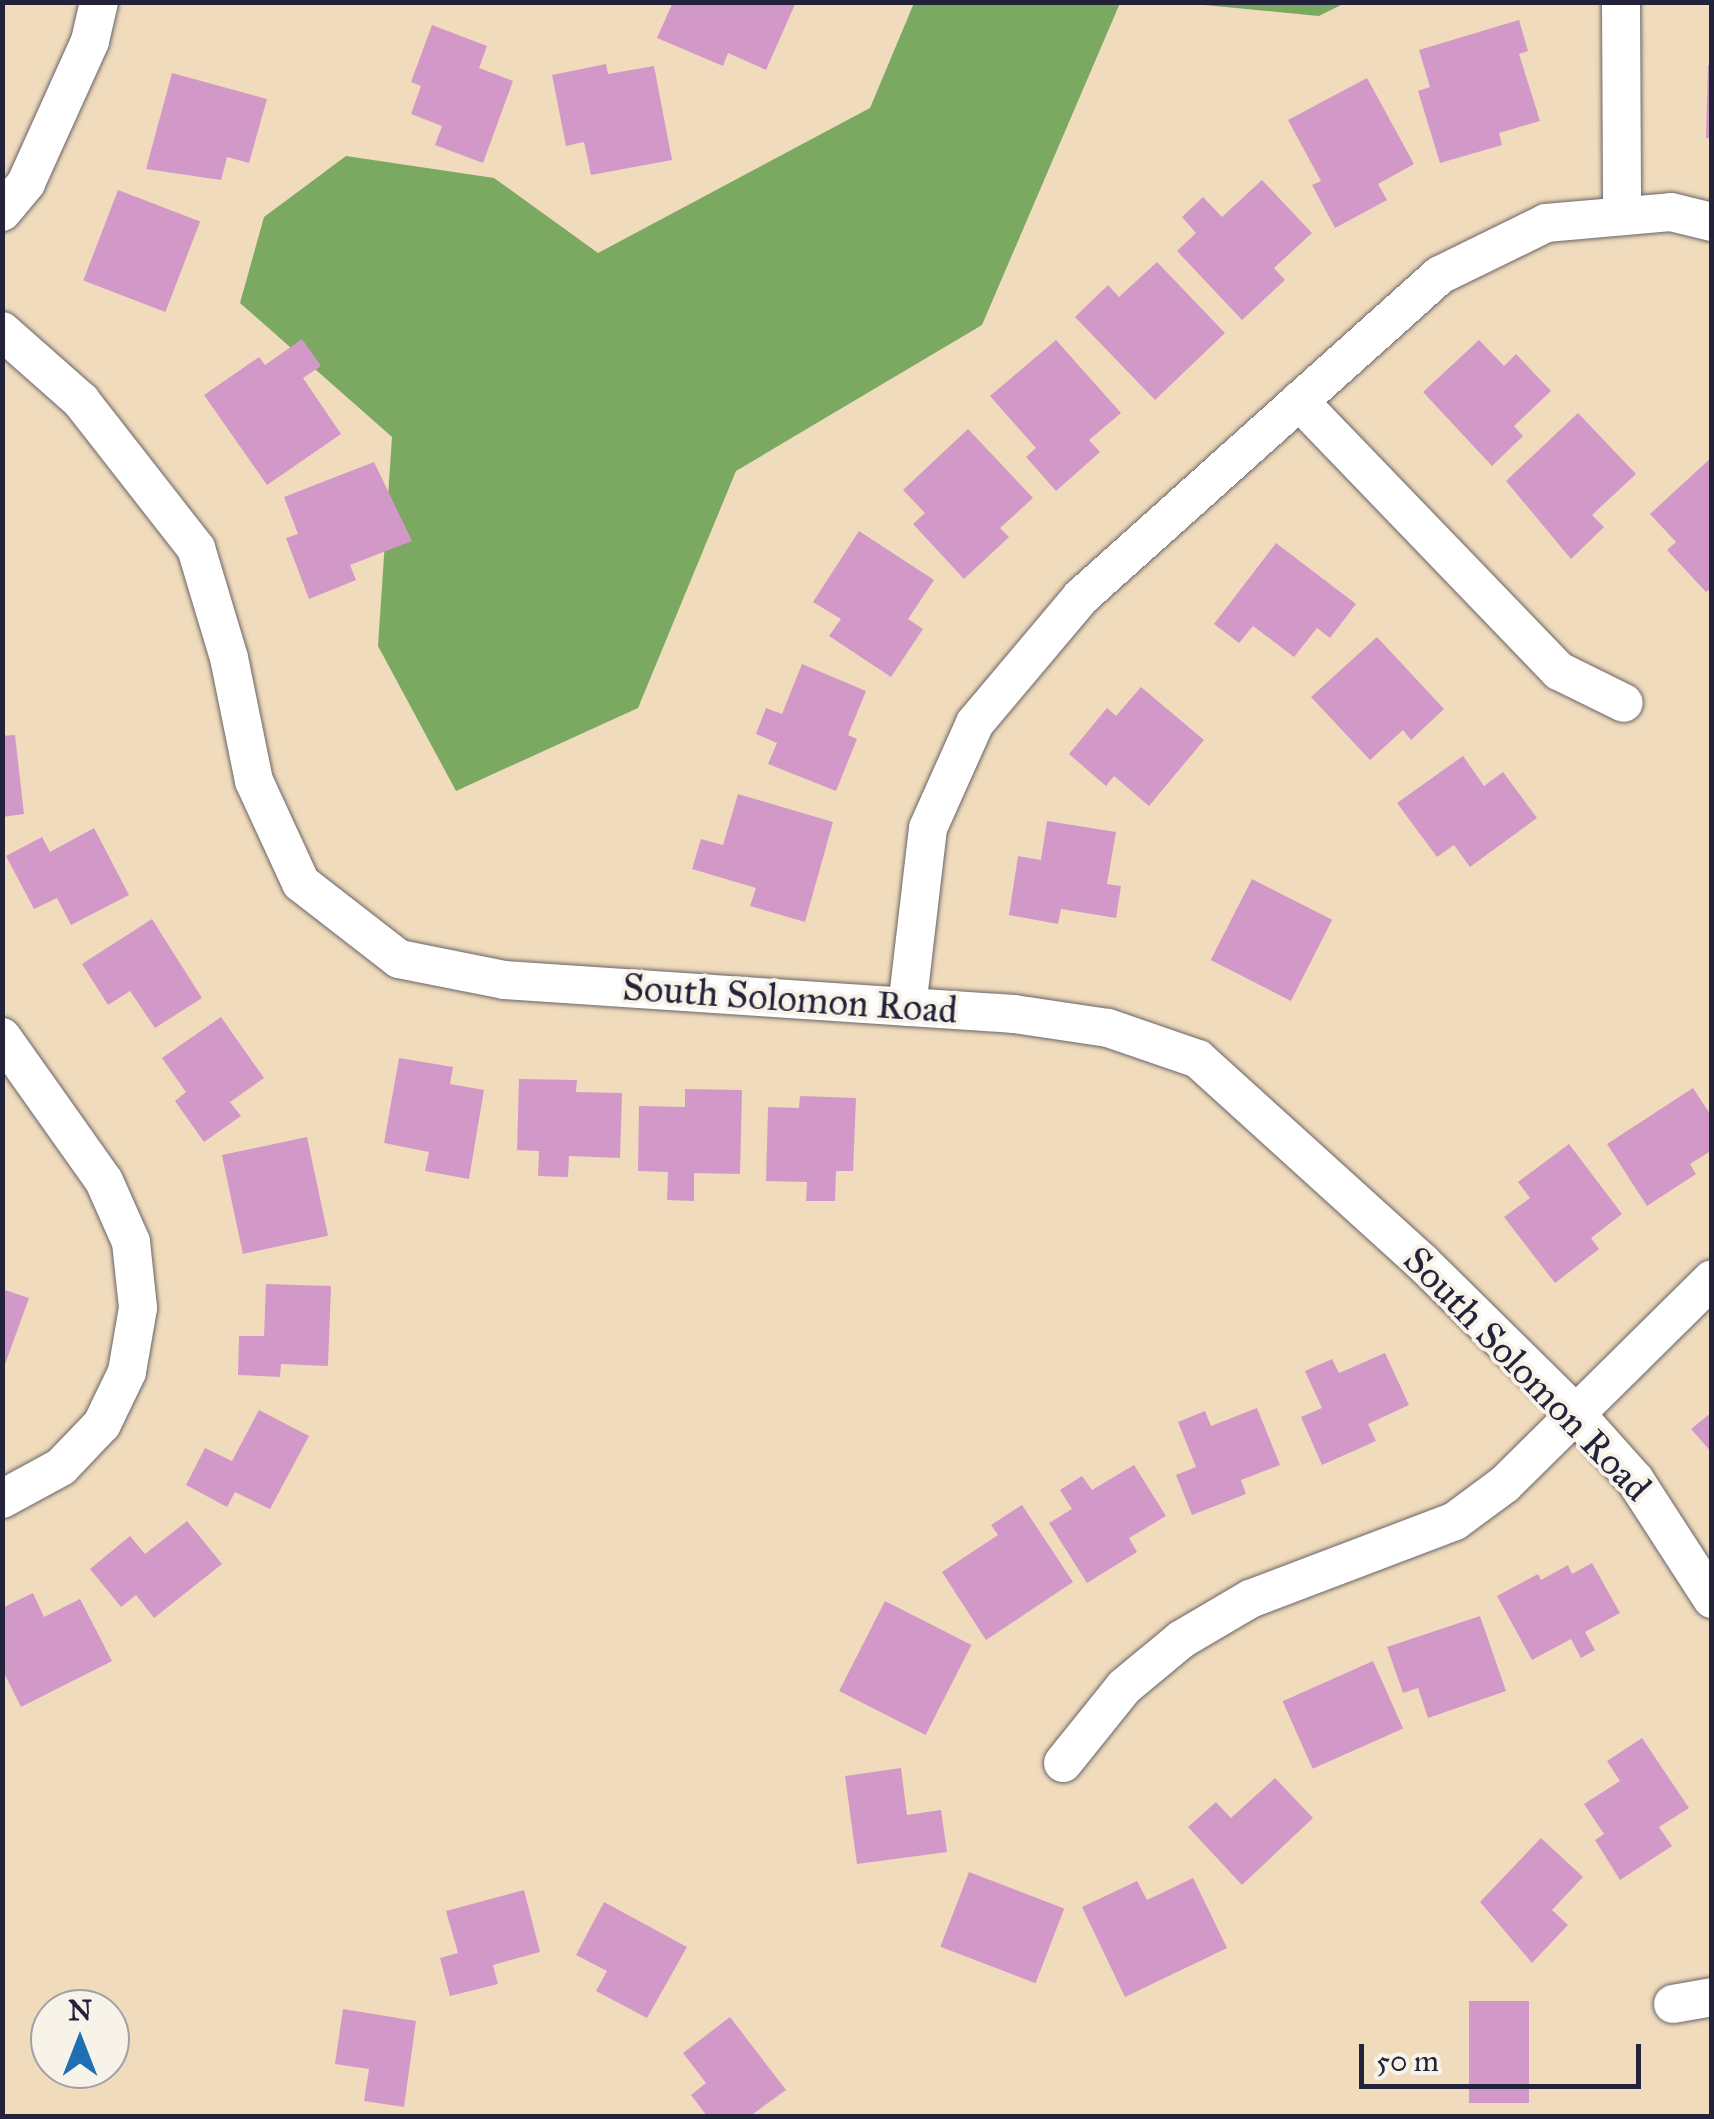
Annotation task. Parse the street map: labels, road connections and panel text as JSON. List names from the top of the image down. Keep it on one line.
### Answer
{"streets":{"street":["South Solomon Road"]},"scale_bar":"50 m","north":"top"}
